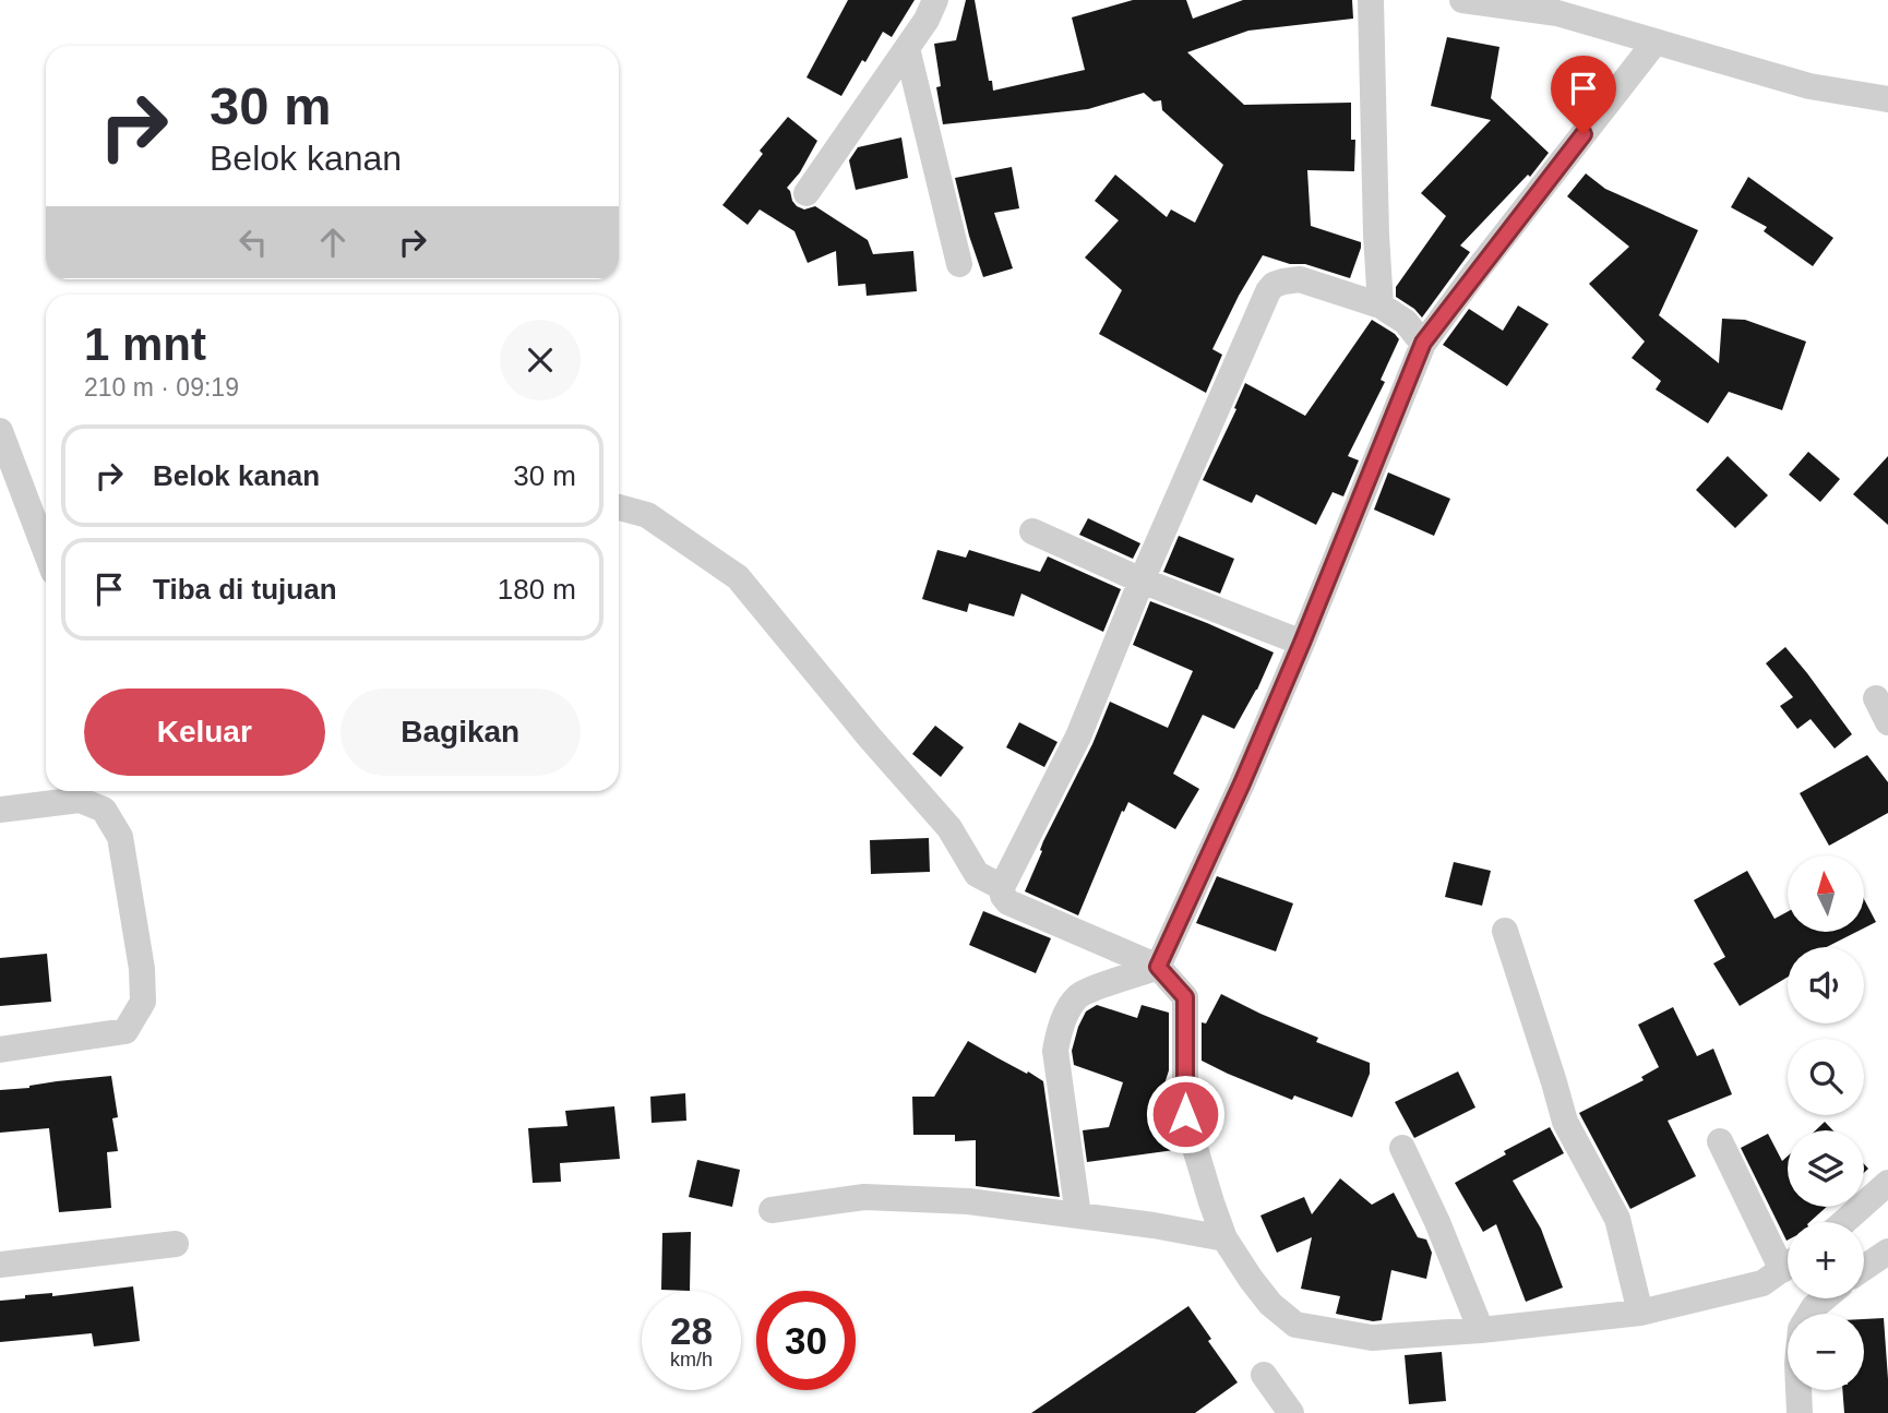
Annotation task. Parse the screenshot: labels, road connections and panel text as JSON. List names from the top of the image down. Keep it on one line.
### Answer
{"north":"top","page":{"turn":["30 m","Belok kanan"],"heading":["1 mnt","210 m · 09:19"],"list":[{"name":"Belok kanan","value":"30 m"},{"name":"Tiba di tujuan","value":"180 m"}],"buttons":["Keluar","Bagikan"],"map_buttons":["+","−"],"speed":"28 km/h","limit":"30"}}
